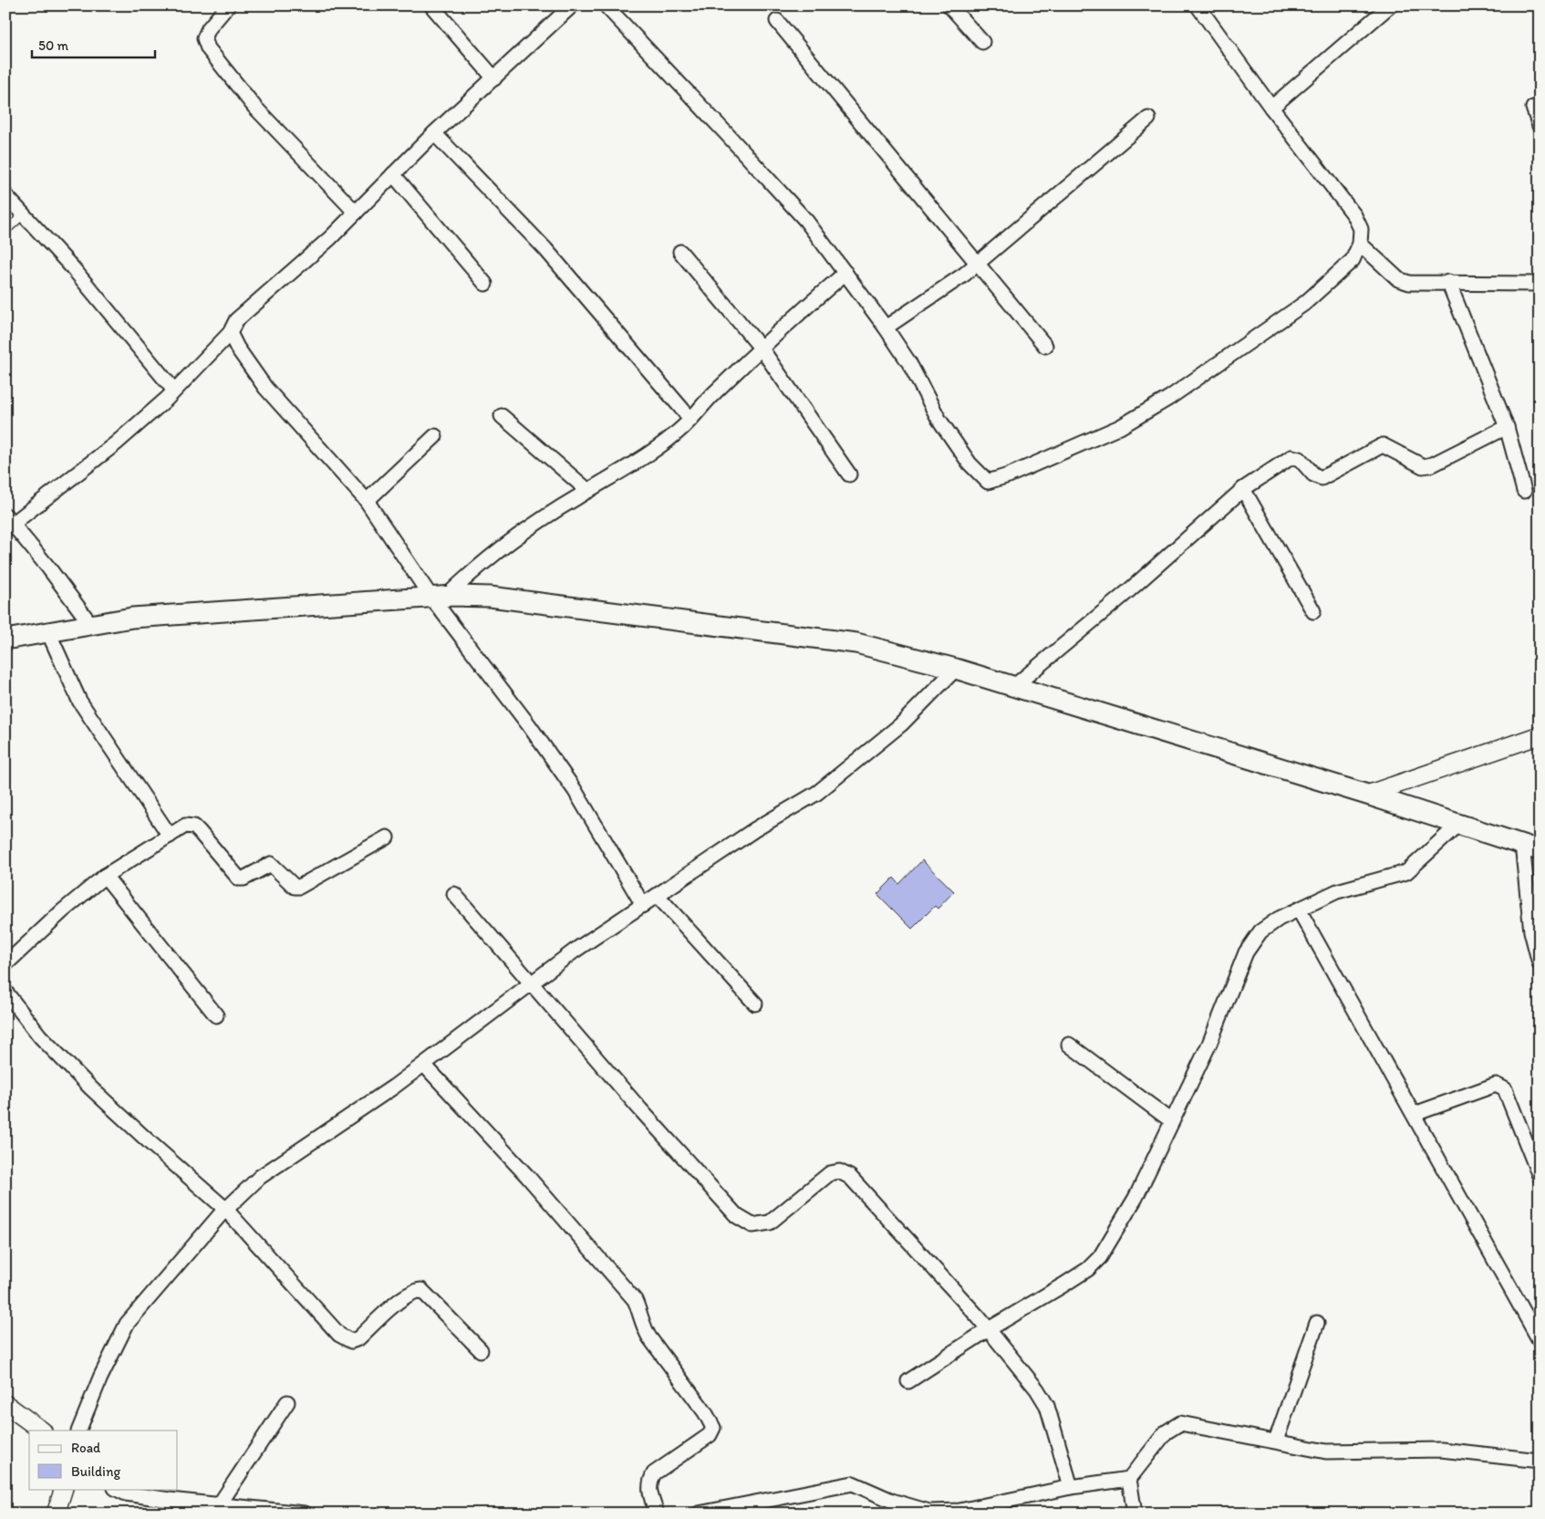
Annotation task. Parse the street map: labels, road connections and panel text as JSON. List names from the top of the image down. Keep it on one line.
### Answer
{"legend":["Road","Building"],"scale_bar":"50 m"}
